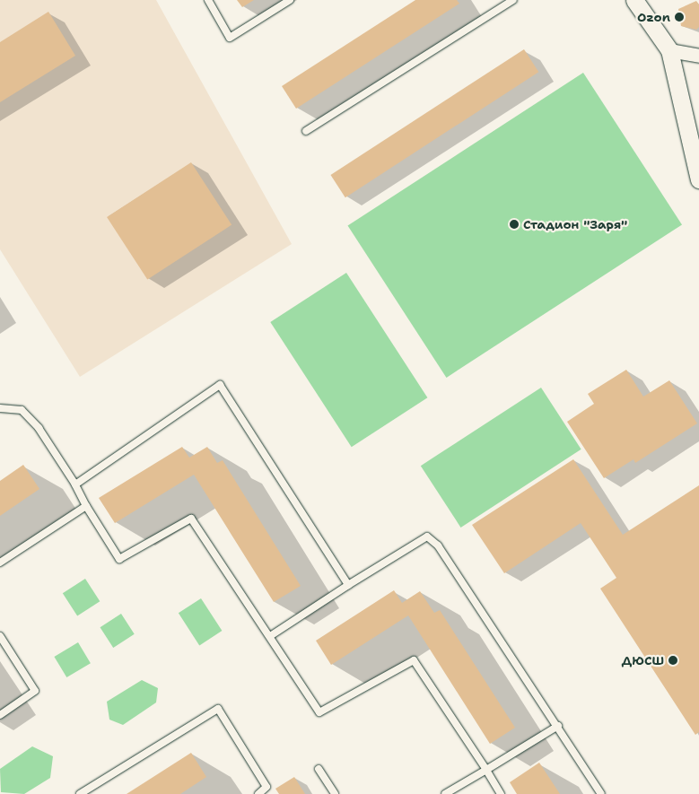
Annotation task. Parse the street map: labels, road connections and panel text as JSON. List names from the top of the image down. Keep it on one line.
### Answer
{"places":["Ozon","Стадион \"Заря\"","ДЮСШ"]}
